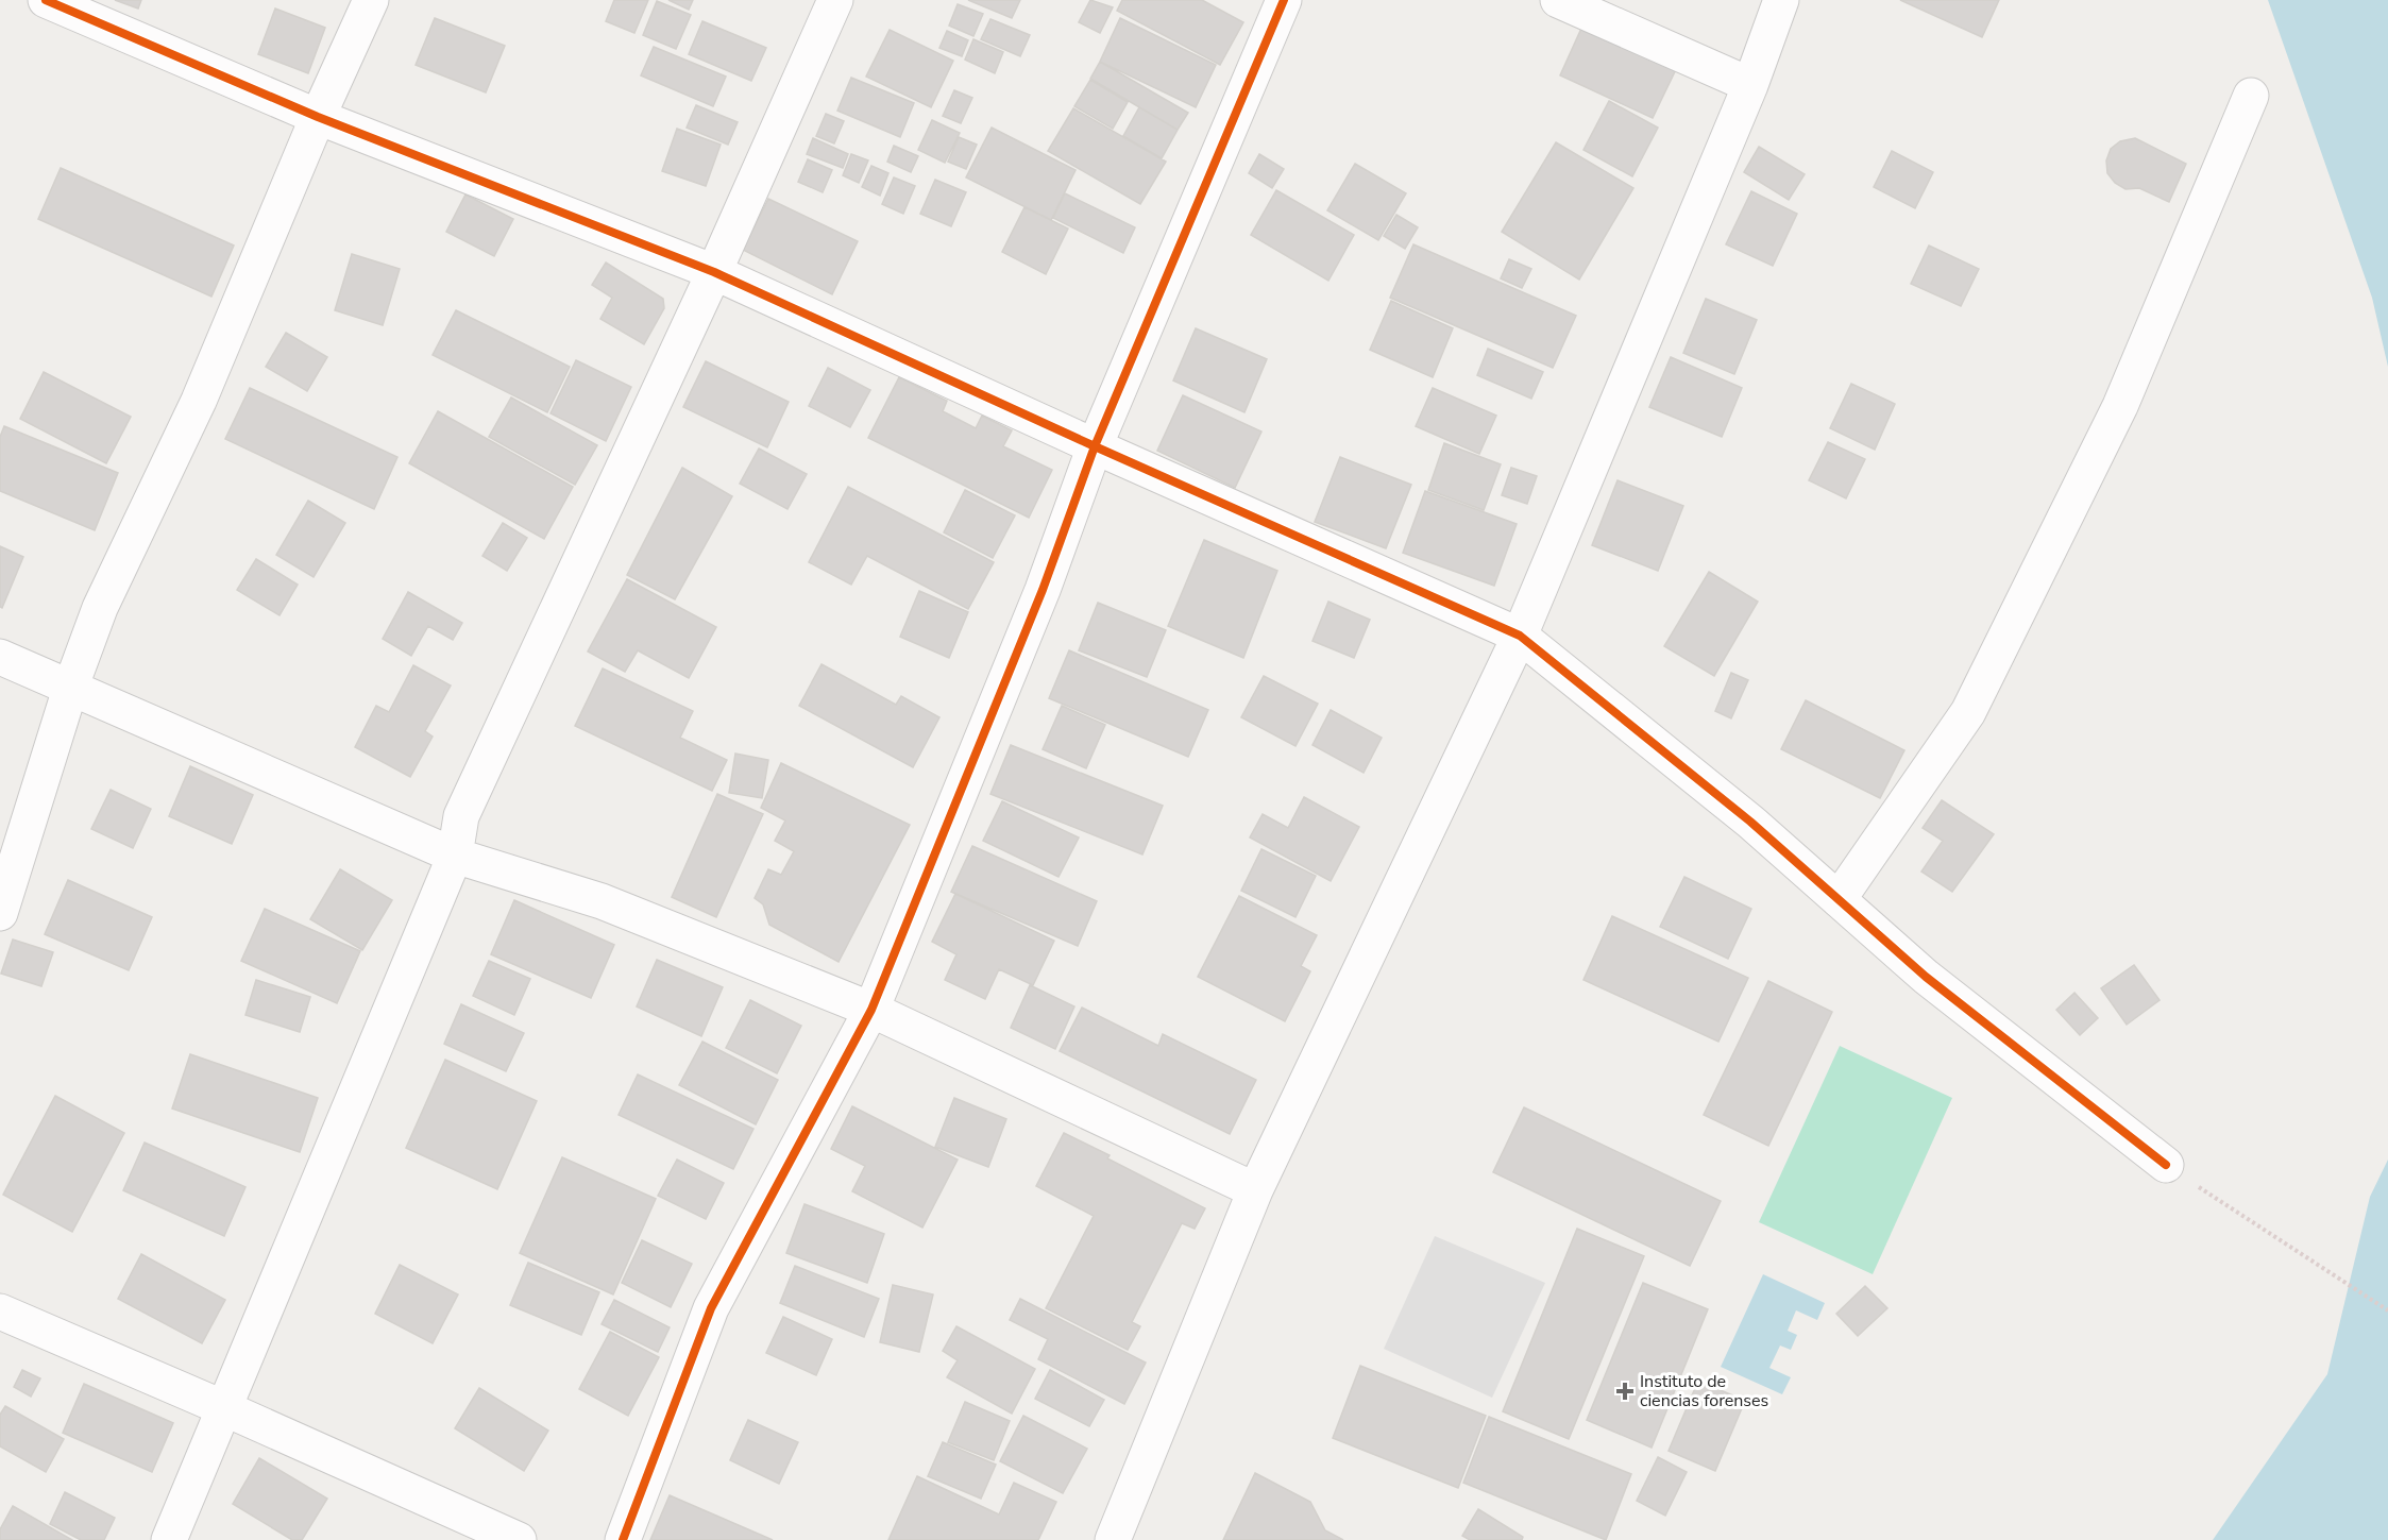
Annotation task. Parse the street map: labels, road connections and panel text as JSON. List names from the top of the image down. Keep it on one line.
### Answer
{"places":{"health":["Instituto de ciencias forenses"]}}
